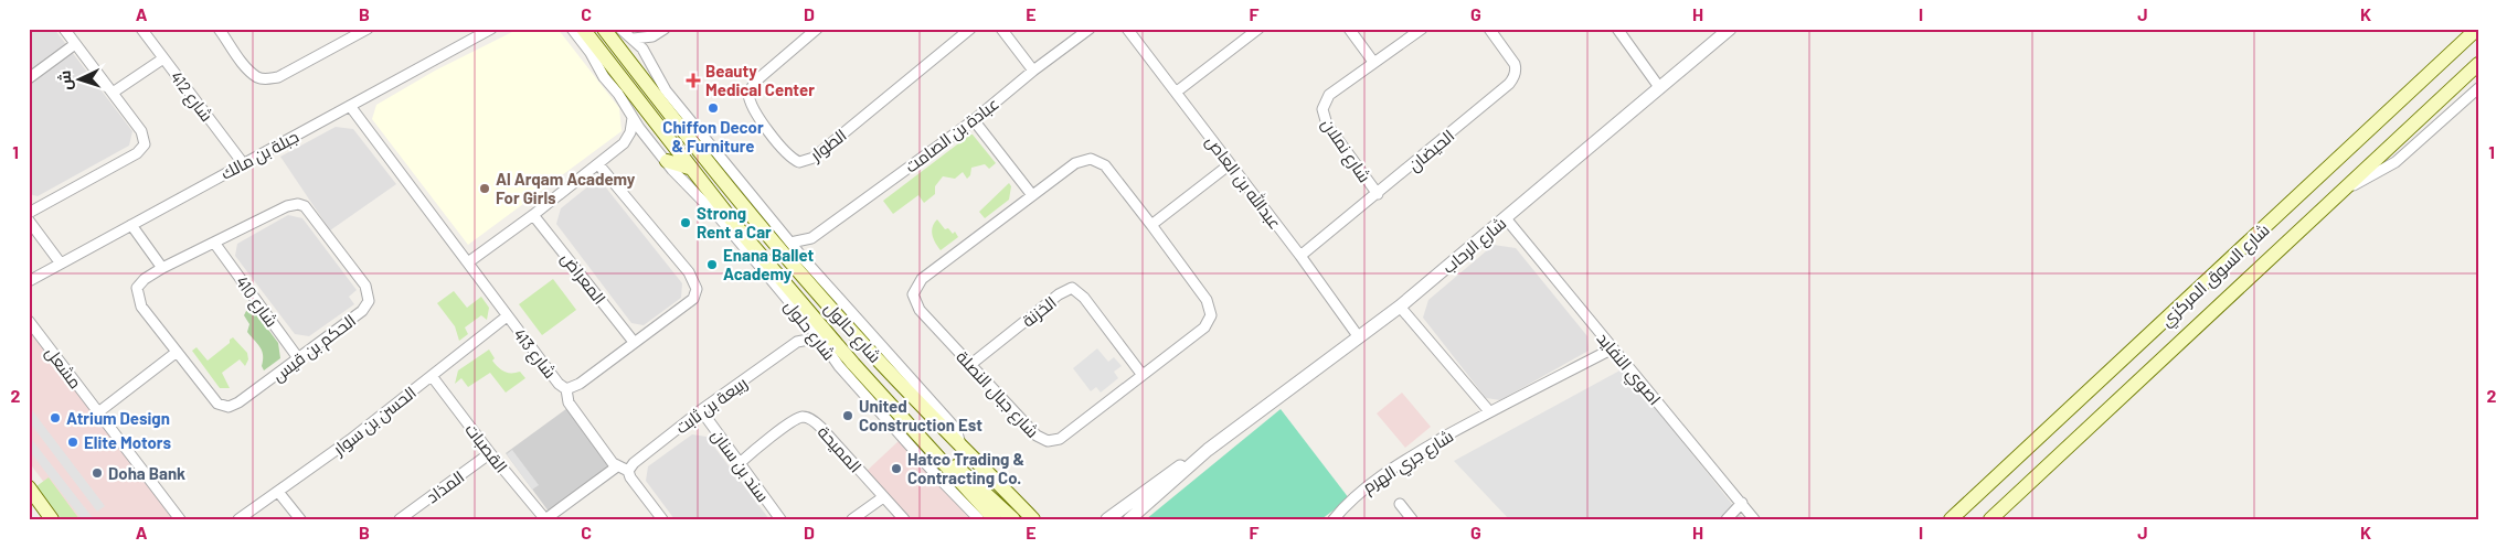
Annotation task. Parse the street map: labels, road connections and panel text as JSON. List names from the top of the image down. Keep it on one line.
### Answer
{"streets":{"main road":["شارع السوق المركزي","شارع حالول"],"street":["شارع 412","عبادة بن الصامت","الطوار","شارع نملان","الحيضان","جبلة بن مالك","عبدالله بن العاص","شارع الرحاب","المعراض","شارع 410","الخزنة","شارع حلول","الحكم بن قيس","شارع 413","مشعل","اصوي النفايد","شارع جبال النصلة","ربيعة بن ثابت","الحسن بن سوار","القصبات","المميحة","شارع جري الهرم","سند بن سنان","المذاد"]},"crossings":[["شارع 412","جبلة بن مالك"],["شارع نملان","الحيضان"],["الحيضان","عبدالله بن العاص"],["جبلة بن مالك","شارع 413"],["عبدالله بن العاص","شارع الرحاب"],["شارع الرحاب","اصوي النفايد"],["المعراض","شارع 413"],["شارع 410","الحكم بن قيس"],["الخزنة","شارع جبال النصلة"],["شارع حلول","ربيعة بن ثابت"],["شارع 413","الحسن بن سوار"],["اصوي النفايد","شارع جري الهرم"],["ربيعة بن ثابت","سند بن سنان"],["الحسن بن سوار","القصبات"],["القصبات","المذاد"],["المميحة","سند بن سنان"]],"places":{"health":["Beauty Medical Center"],"other":["Chiffon Decor & Furniture","Al Arqam Academy For Girls","Strong Rent a Car","Enana Ballet Academy","United Construction Est","Atrium Design","Elite Motors","Hatco Trading & Contracting Co.","Doha Bank"]},"north":"left","grid":{"columns":["A","B","C","D","E","F","G","H","I","J","K"],"rows":["1","2"]}}
